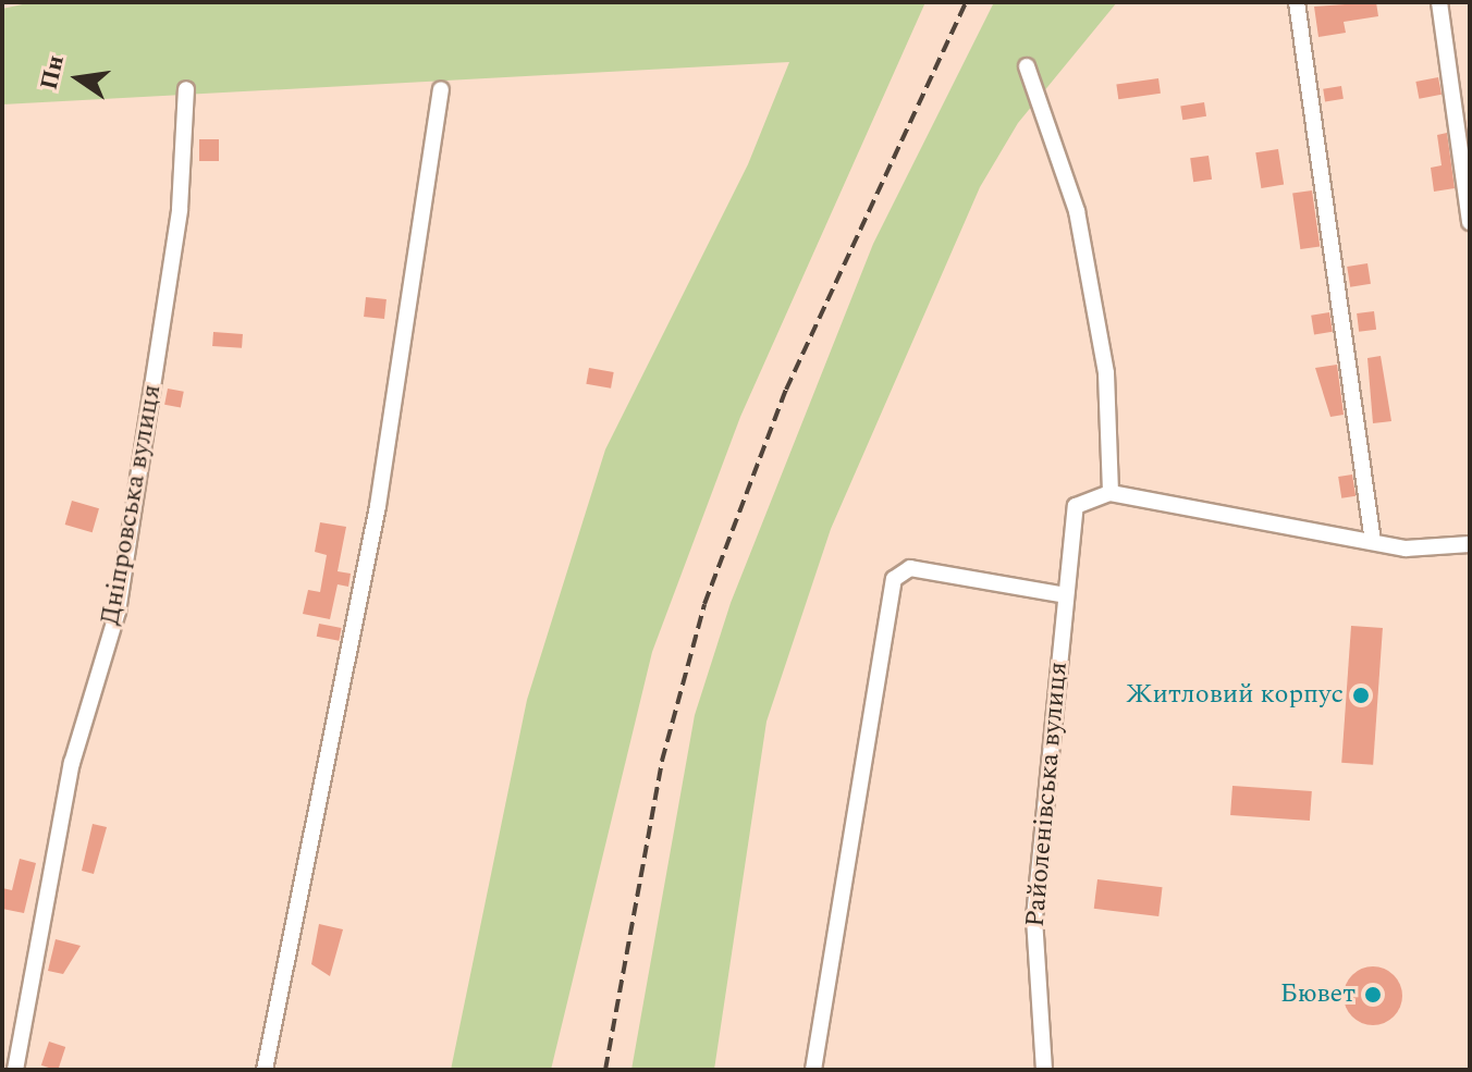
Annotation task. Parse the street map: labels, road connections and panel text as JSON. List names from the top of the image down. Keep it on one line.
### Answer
{"streets":{"street":["Дніпровська вулиця","Райоленівська вулиця"]},"places":["Житловий корпус","Бювет"],"north":"left"}
